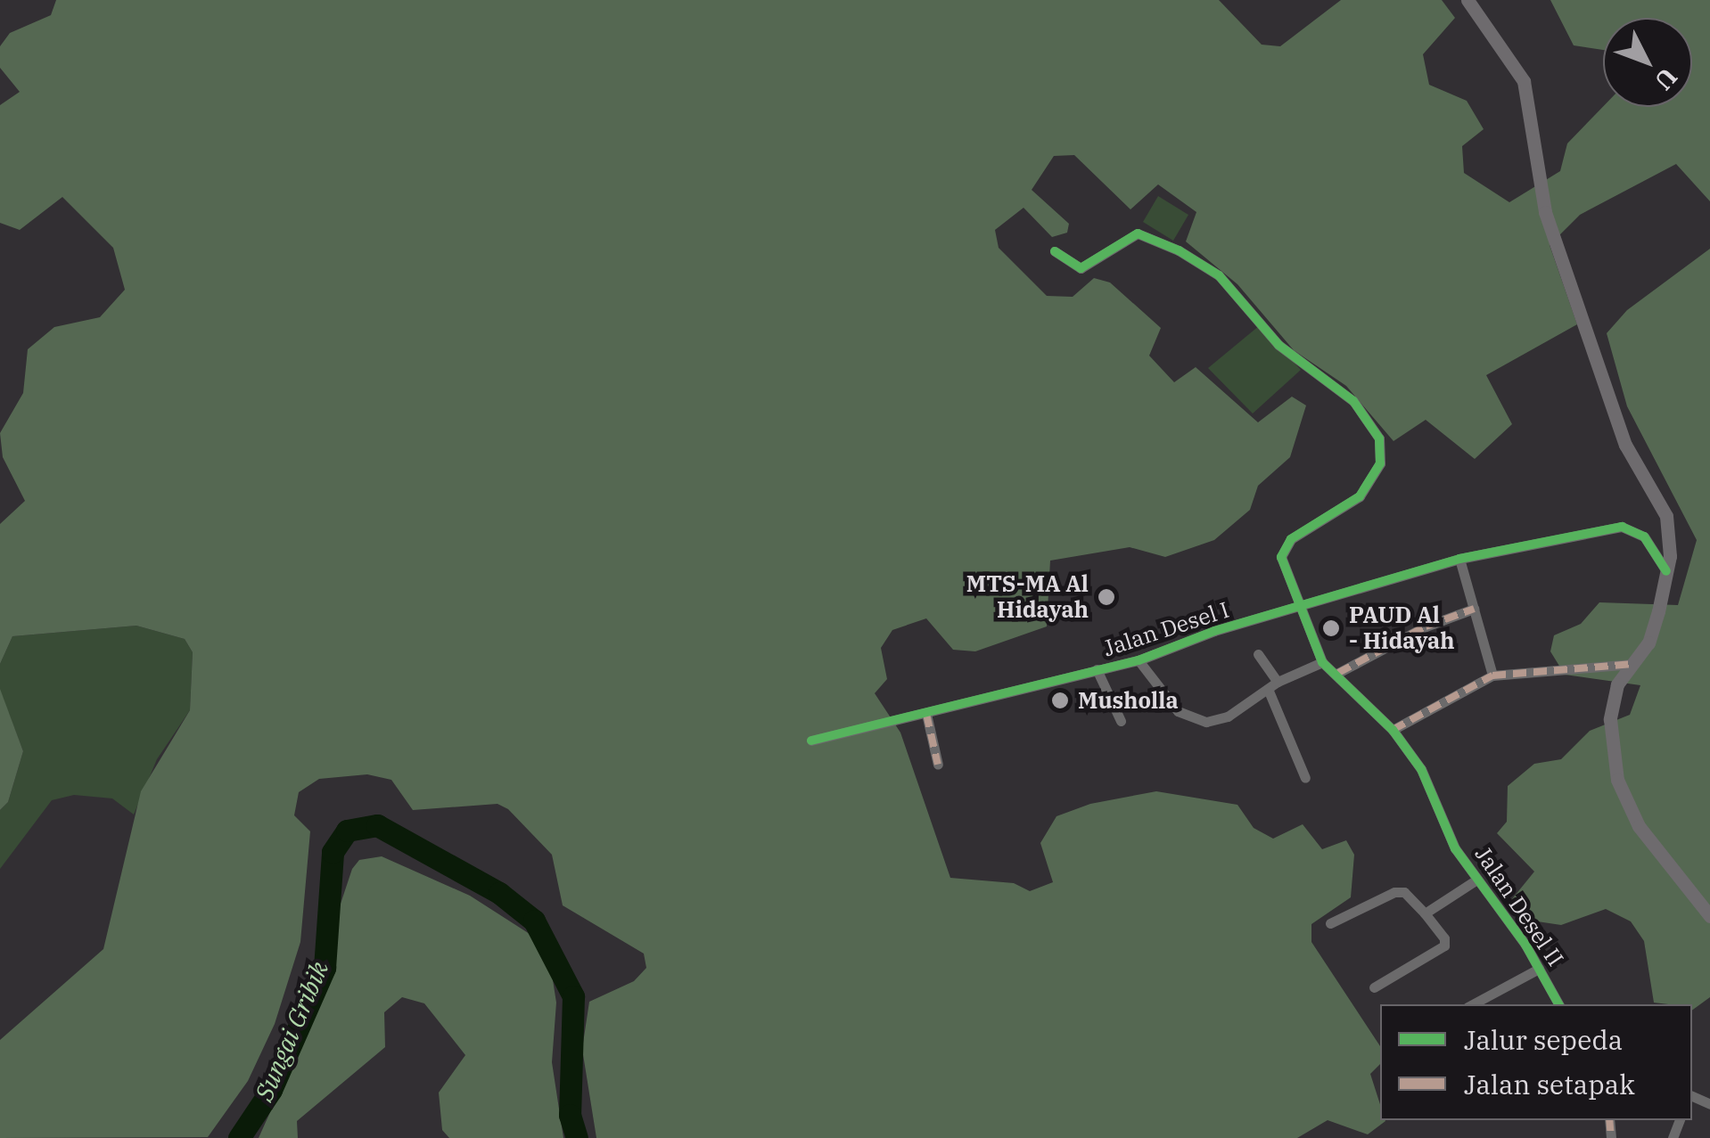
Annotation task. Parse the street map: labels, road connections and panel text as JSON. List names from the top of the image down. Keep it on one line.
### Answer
{"streets":{"street":["Jalan Desel I","Jalan Desel II"]},"water":["Sungai Gribik"],"places":["MTS-MA Al Hidayah","PAUD Al - Hidayah","Musholla"],"legend":["Jalur sepeda","Jalan setapak"],"north":"bottom right"}
